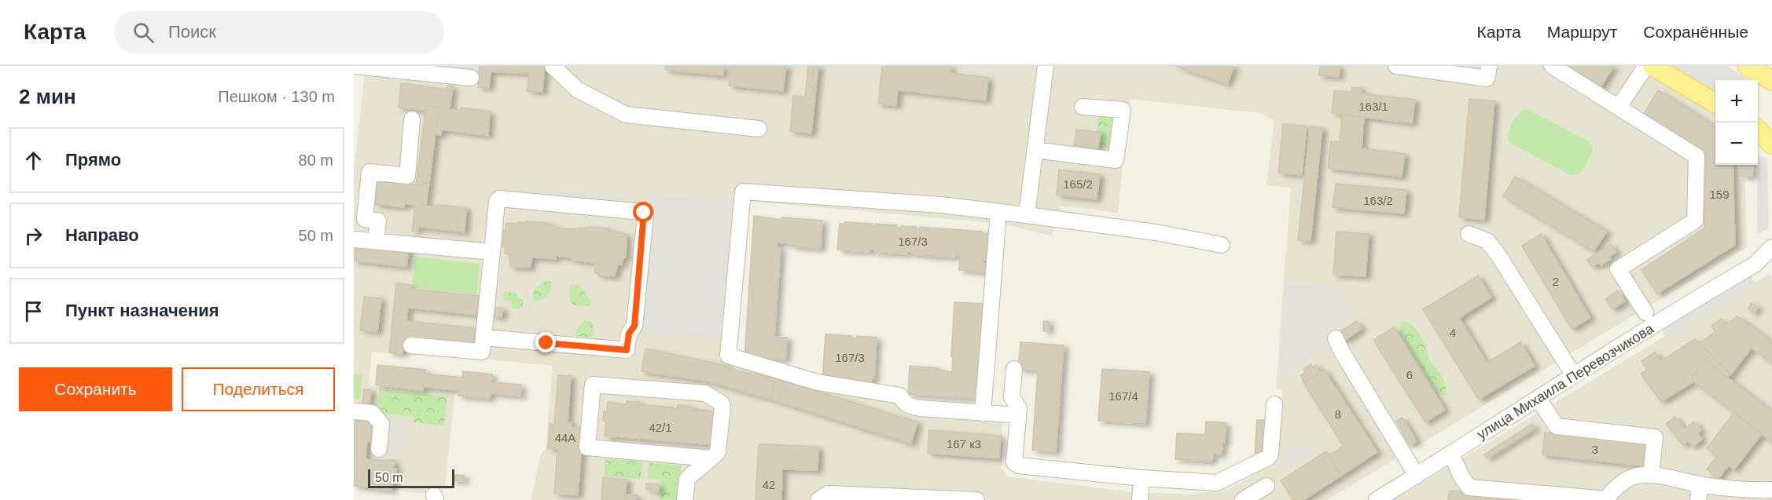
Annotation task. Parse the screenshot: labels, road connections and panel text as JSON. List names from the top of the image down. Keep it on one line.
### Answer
{"streets":{"street":["улица Михаила Перевозчикова"]},"house_numbers":["163/1","165/2","159","163/2","167/3","2","4","167/3","6","167/4","8","42/1","44А","167 к3","3","42"],"scale_bar":"50 m","page":{"header":"Карта","search":"Поиск","nav":["Карта","Маршрут","Сохранённые"],"heading":["2 мин","Пешком · 130 m"],"map_buttons":["+","−"],"list":[["Прямо","80 m"],["Направо","50 m"],"Пункт назначения"],"buttons":["Сохранить","Поделиться"],"scale":"50 m"}}
